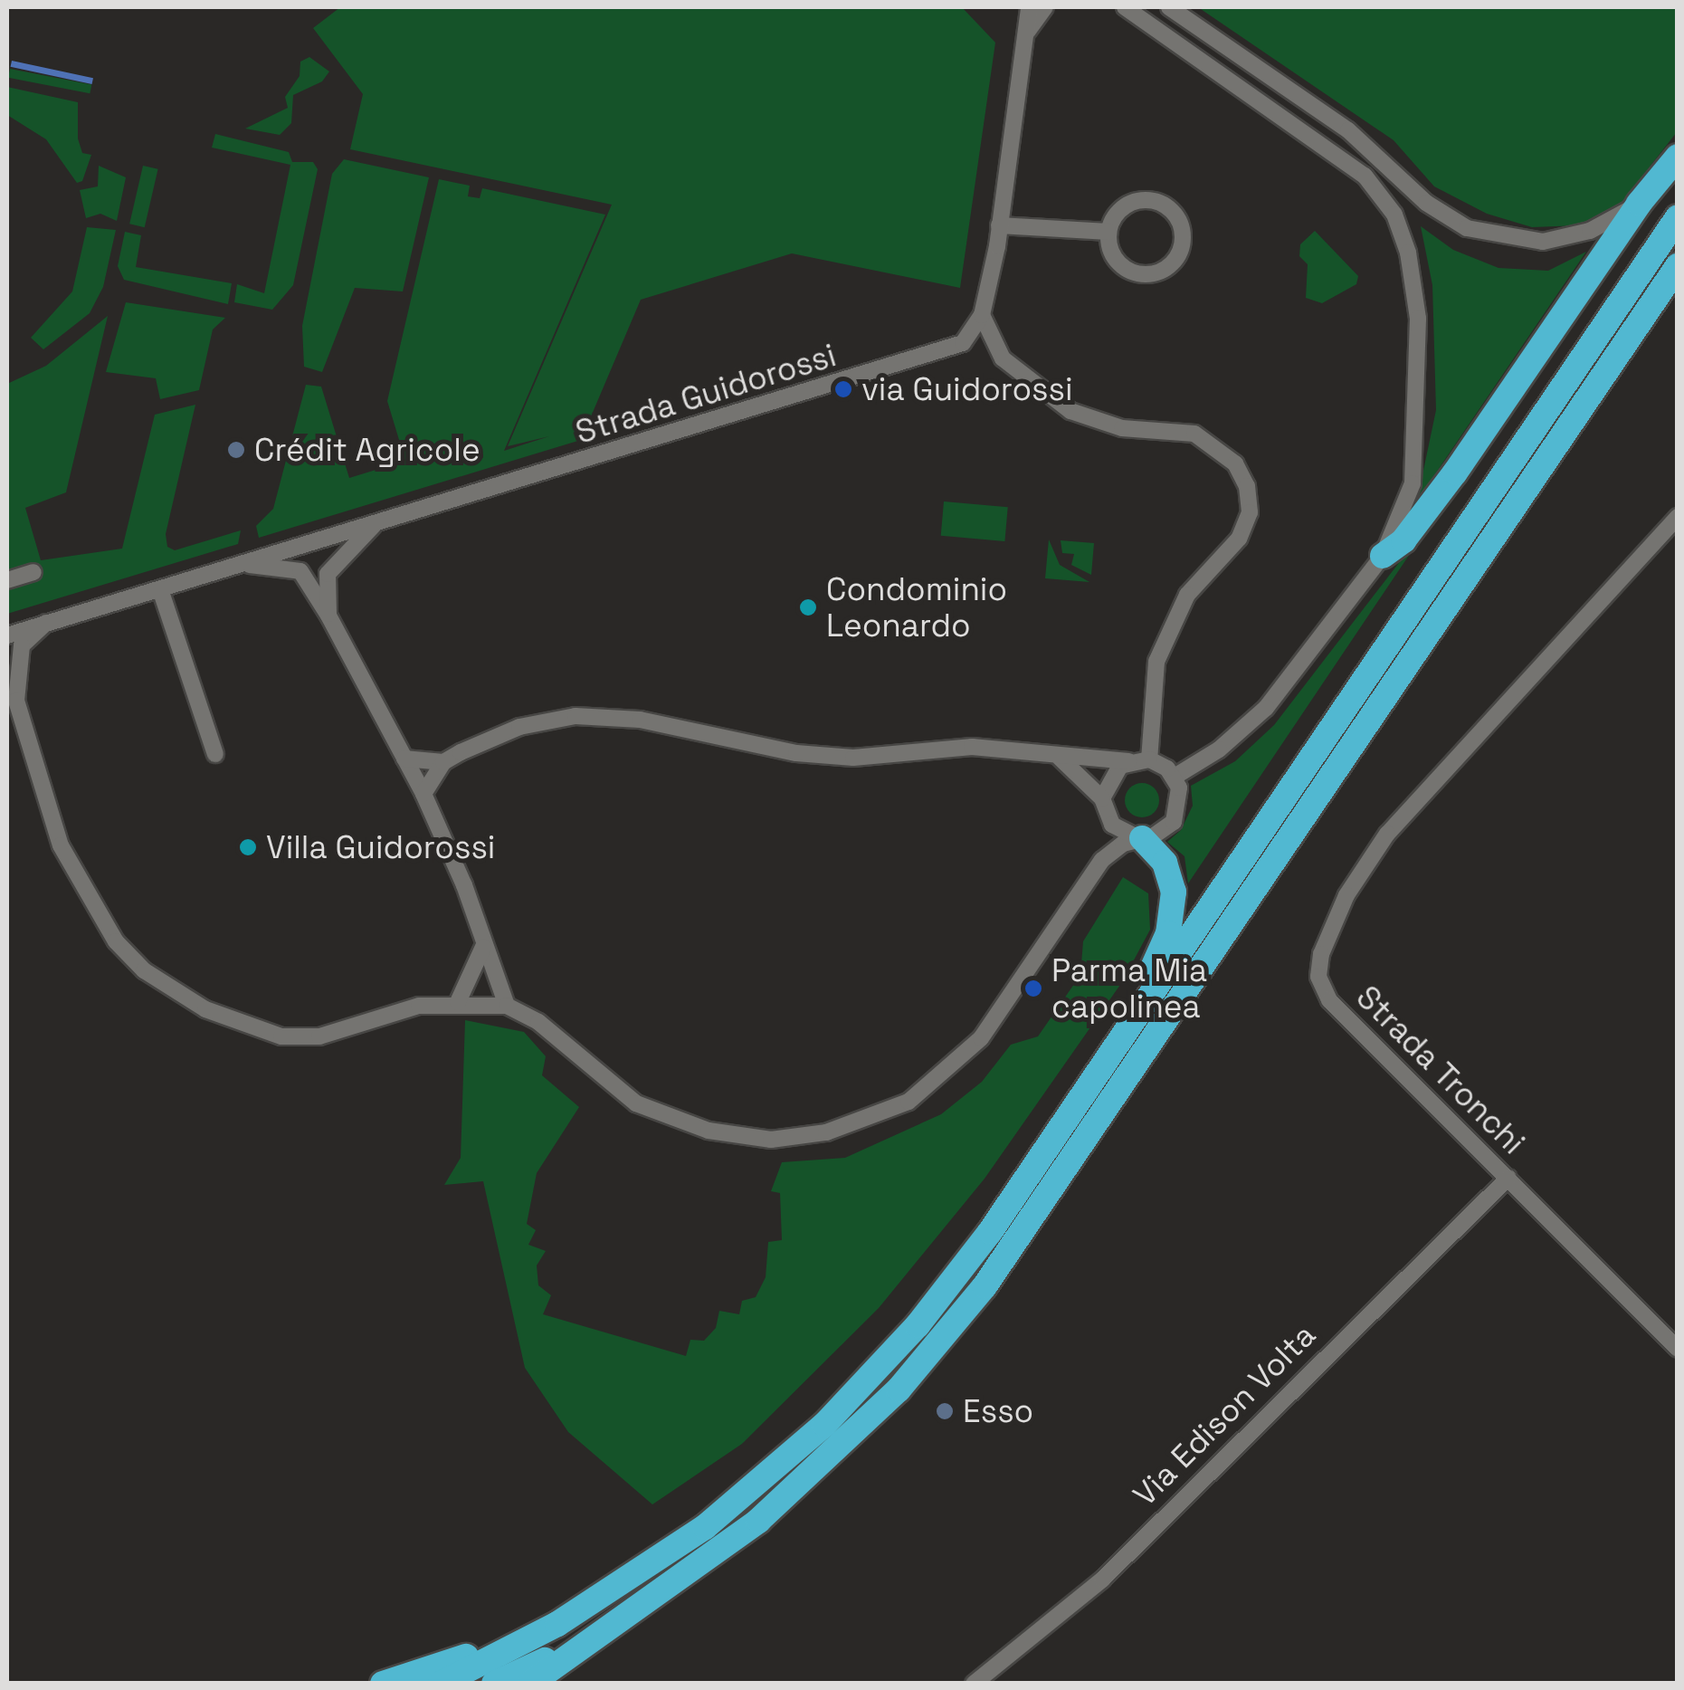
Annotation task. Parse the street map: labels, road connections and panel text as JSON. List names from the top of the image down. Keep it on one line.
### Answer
{"streets":{"street":["Strada Guidorossi","Strada Tronchi","Via Edison Volta"]},"crossings":[["Strada Tronchi","Via Edison Volta"]],"places":["via Guidorossi","Crédit Agricole","Condominio Leonardo","Villa Guidorossi","Parma Mia capolinea","Esso"]}
